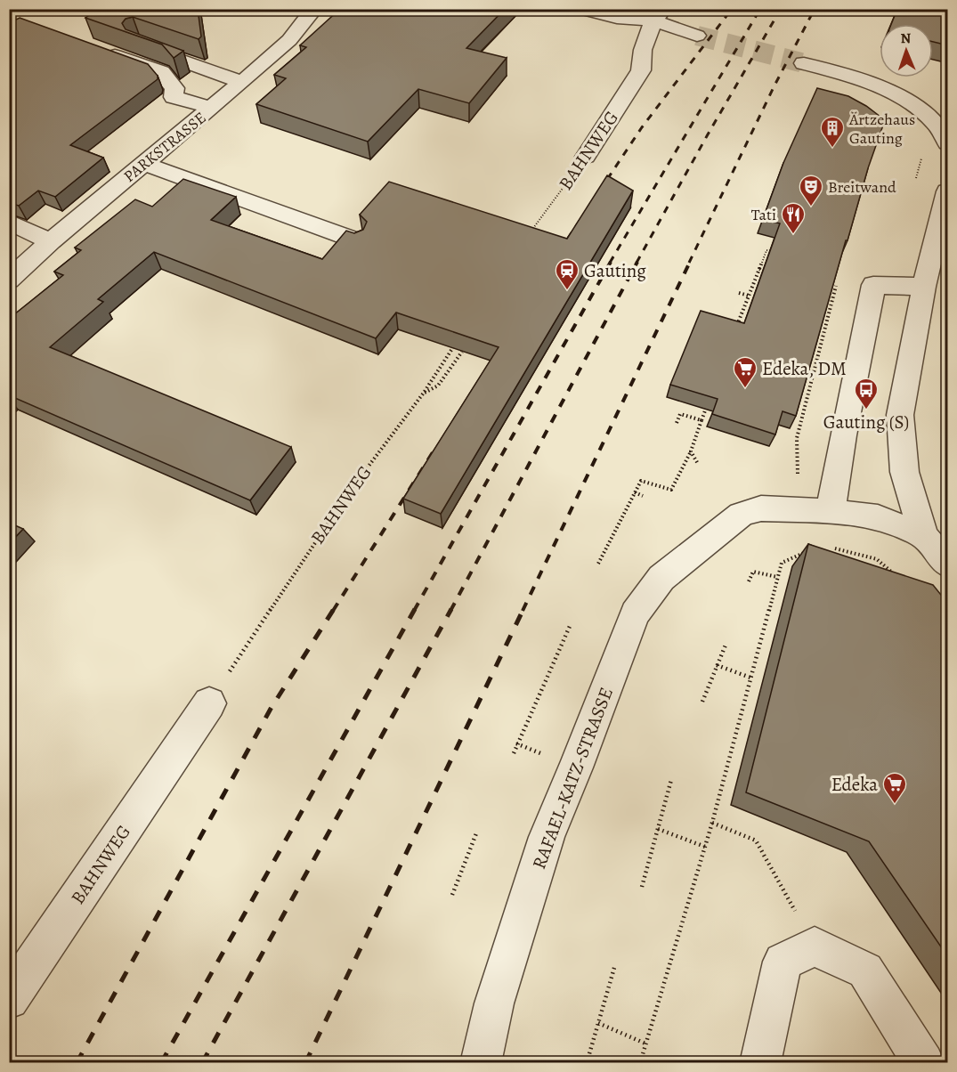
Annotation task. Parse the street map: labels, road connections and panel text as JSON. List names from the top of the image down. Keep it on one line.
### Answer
{"streets":{"street":["PARKSTRASSE","BAHNWEG","RAFAEL-KATZ-STRASSE"]},"places":{"building":["Ärtzehaus Gauting"],"theatre":["Breitwand"],"restaurant":["Tati"],"station":["Gauting"],"supermarket":["Edeka, DM","Edeka"],"bus stop":["Gauting (S)"]},"north":"top"}
